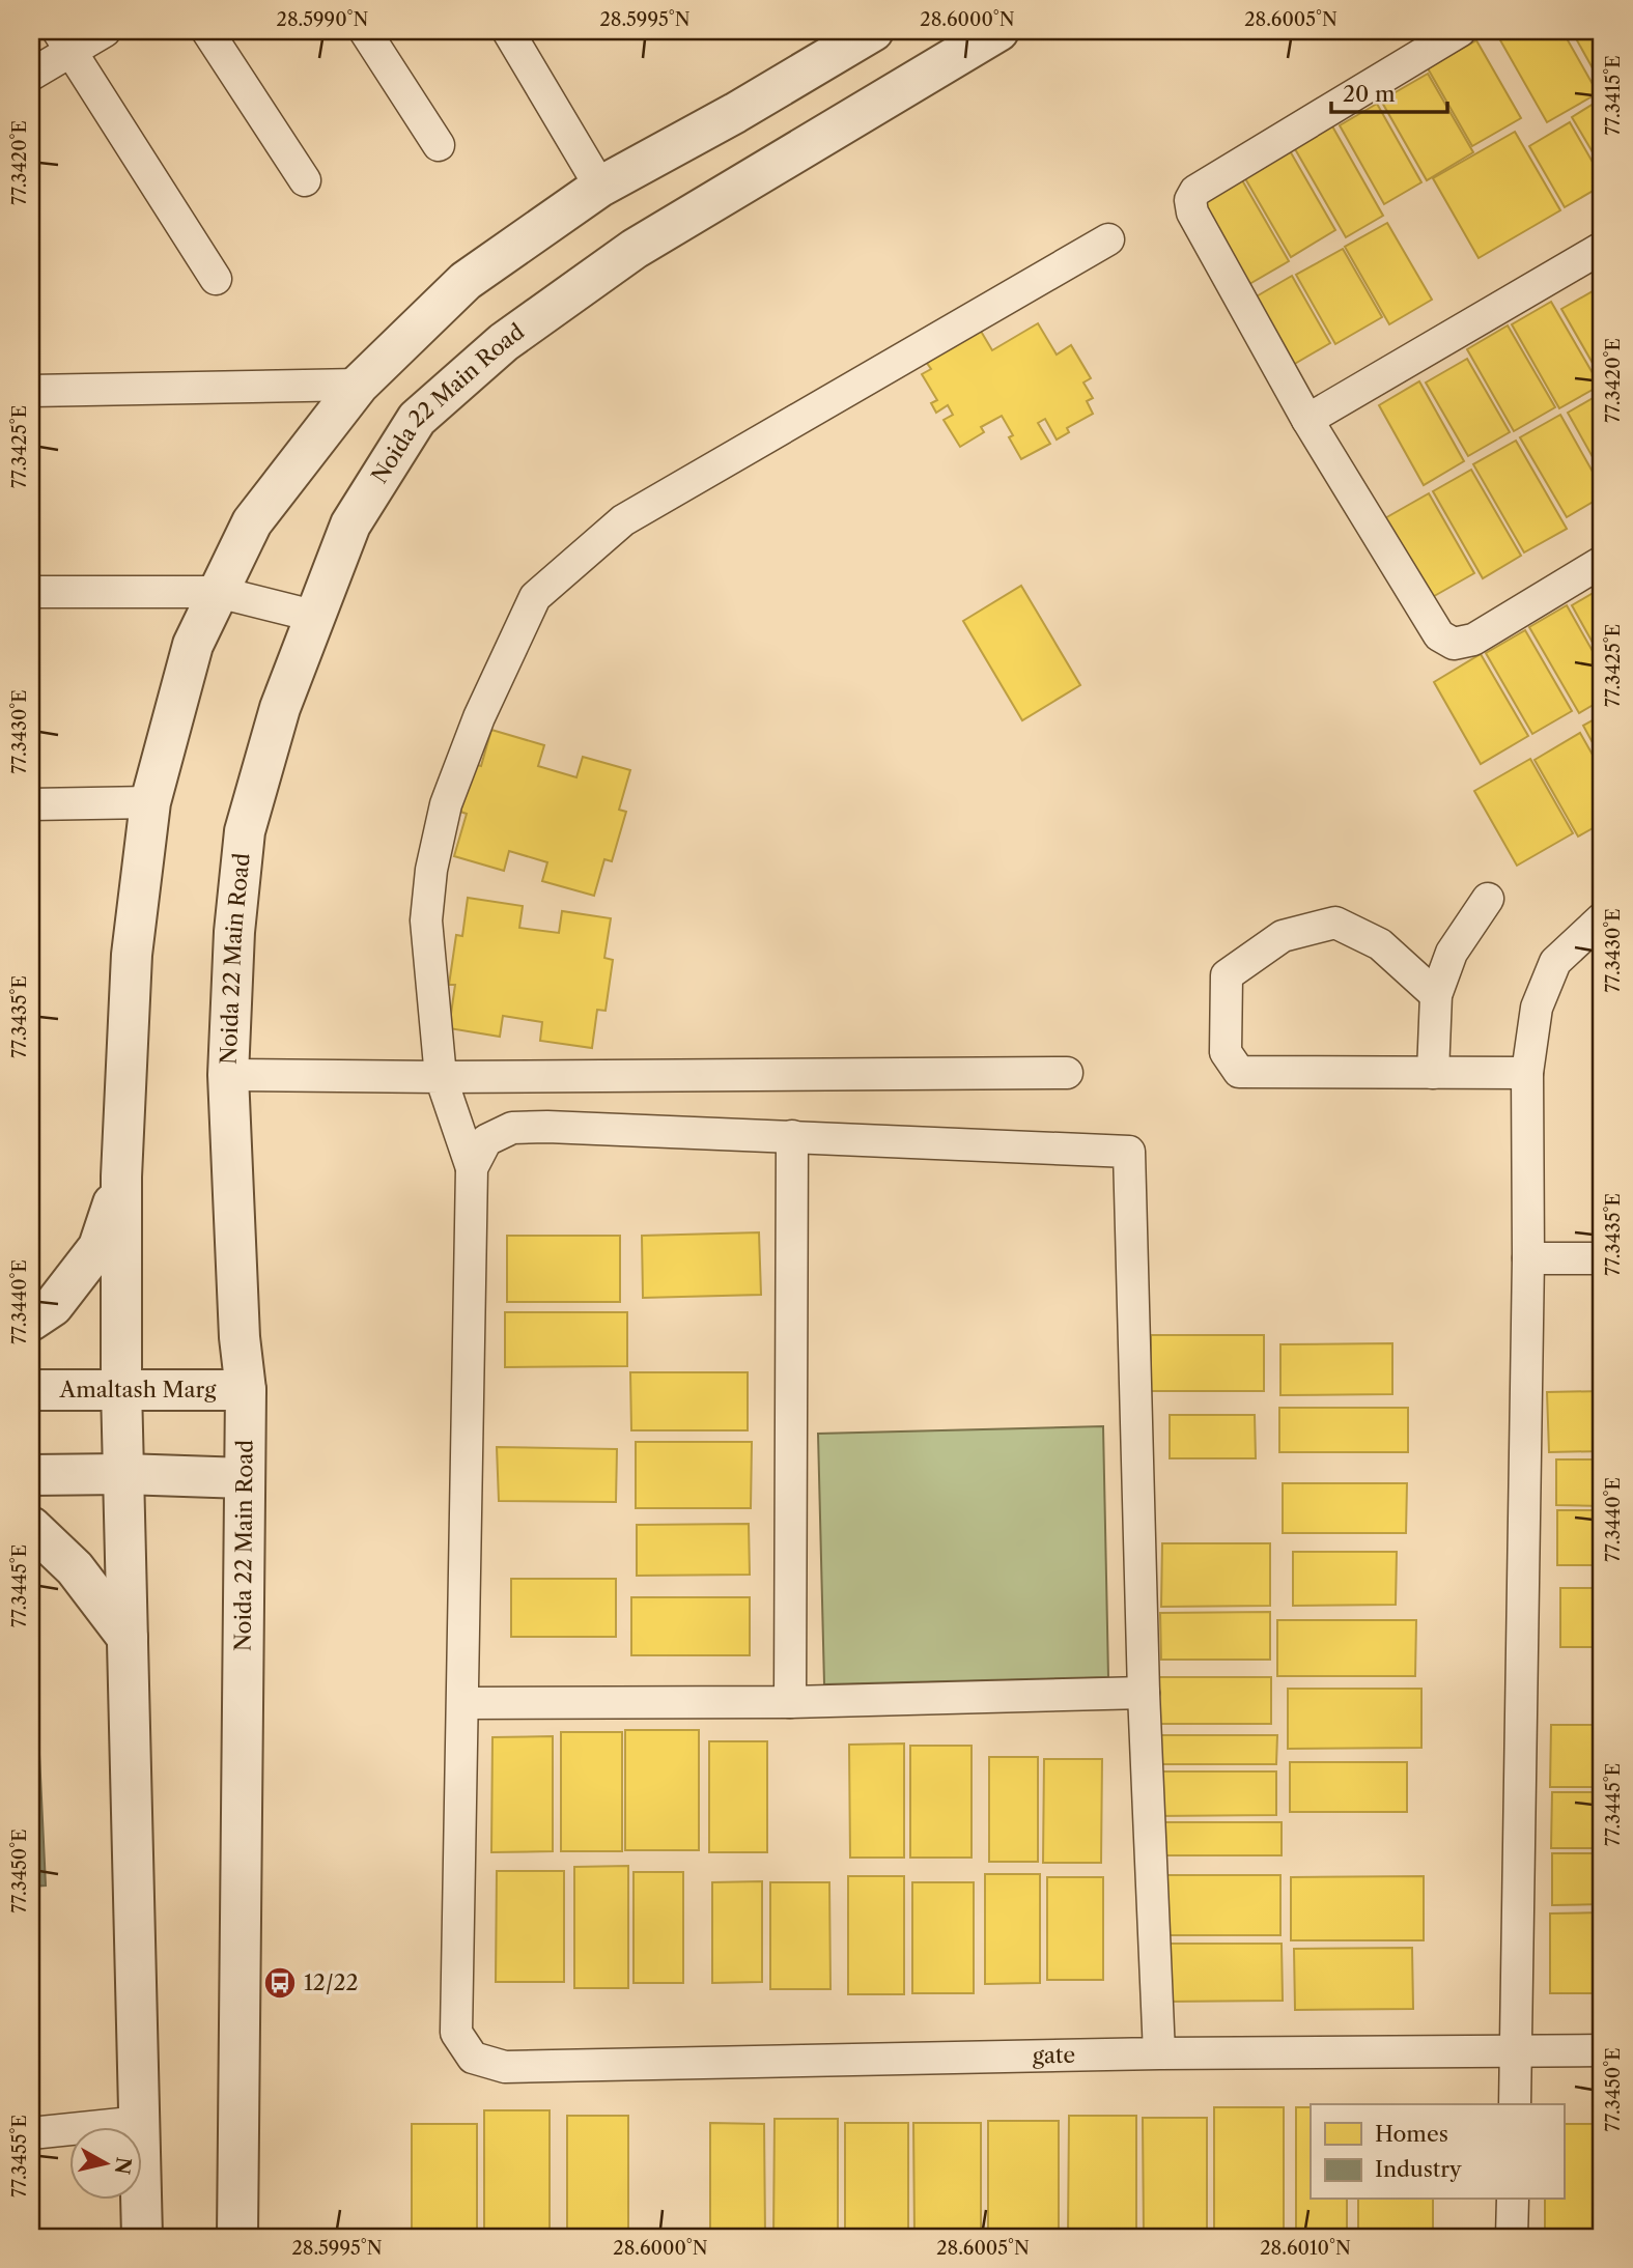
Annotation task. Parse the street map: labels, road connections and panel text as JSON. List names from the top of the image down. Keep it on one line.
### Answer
{"streets":{"street":["Noida 22 Main Road","Amaltash Marg","gate"]},"crossings":[["Noida 22 Main Road","Amaltash Marg"]],"places":{"bus stop":["12/22"]},"legend":["Homes","Industry"],"scale_bar":"20 m","north":"right","coordinates":["28.5990°N","28.5995°N","28.6000°N","28.6005°N","77.3415°E","77.3420°E","77.3425°E","77.3430°E","77.3435°E","77.3440°E","77.3445°E","77.3450°E","77.3455°E","28.6010°N"]}
